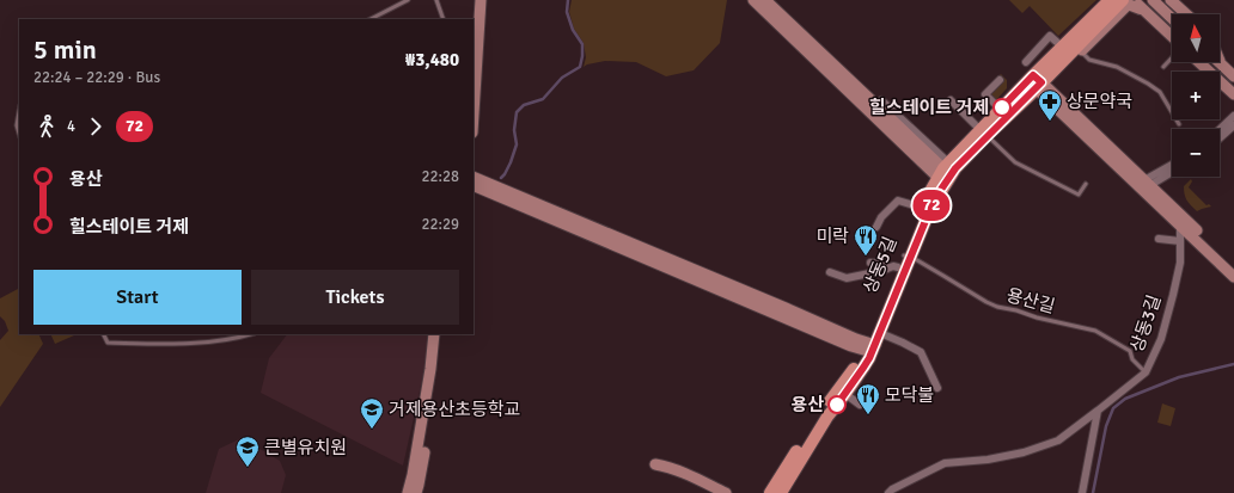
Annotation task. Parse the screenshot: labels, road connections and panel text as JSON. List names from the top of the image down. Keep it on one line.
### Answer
{"streets":{"main road":["상동5길"],"street":["상동3길"],"lane":["용산길"]},"crossings":[["상동5길","용산길"],["용산길","상동3길"]],"places":{"other":["힐스테이트 거제","용산"],"pharmacy":["상문약국"],"restaurant":["미락","모닥불"],"school or university":["거제용산초등학교","큰별유치원"]},"lines":["bus line 72"],"north":"top","page":{"on_map":"72","map_buttons":["+","−"],"heading":["5 min","22:24 – 22:29 · Bus","₩3,480"],"legs":["4","72"],"list":[{"name":"용산","value":"22:28"},{"name":"힐스테이트 거제","value":"22:29"}],"buttons":["Start","Tickets"]}}
